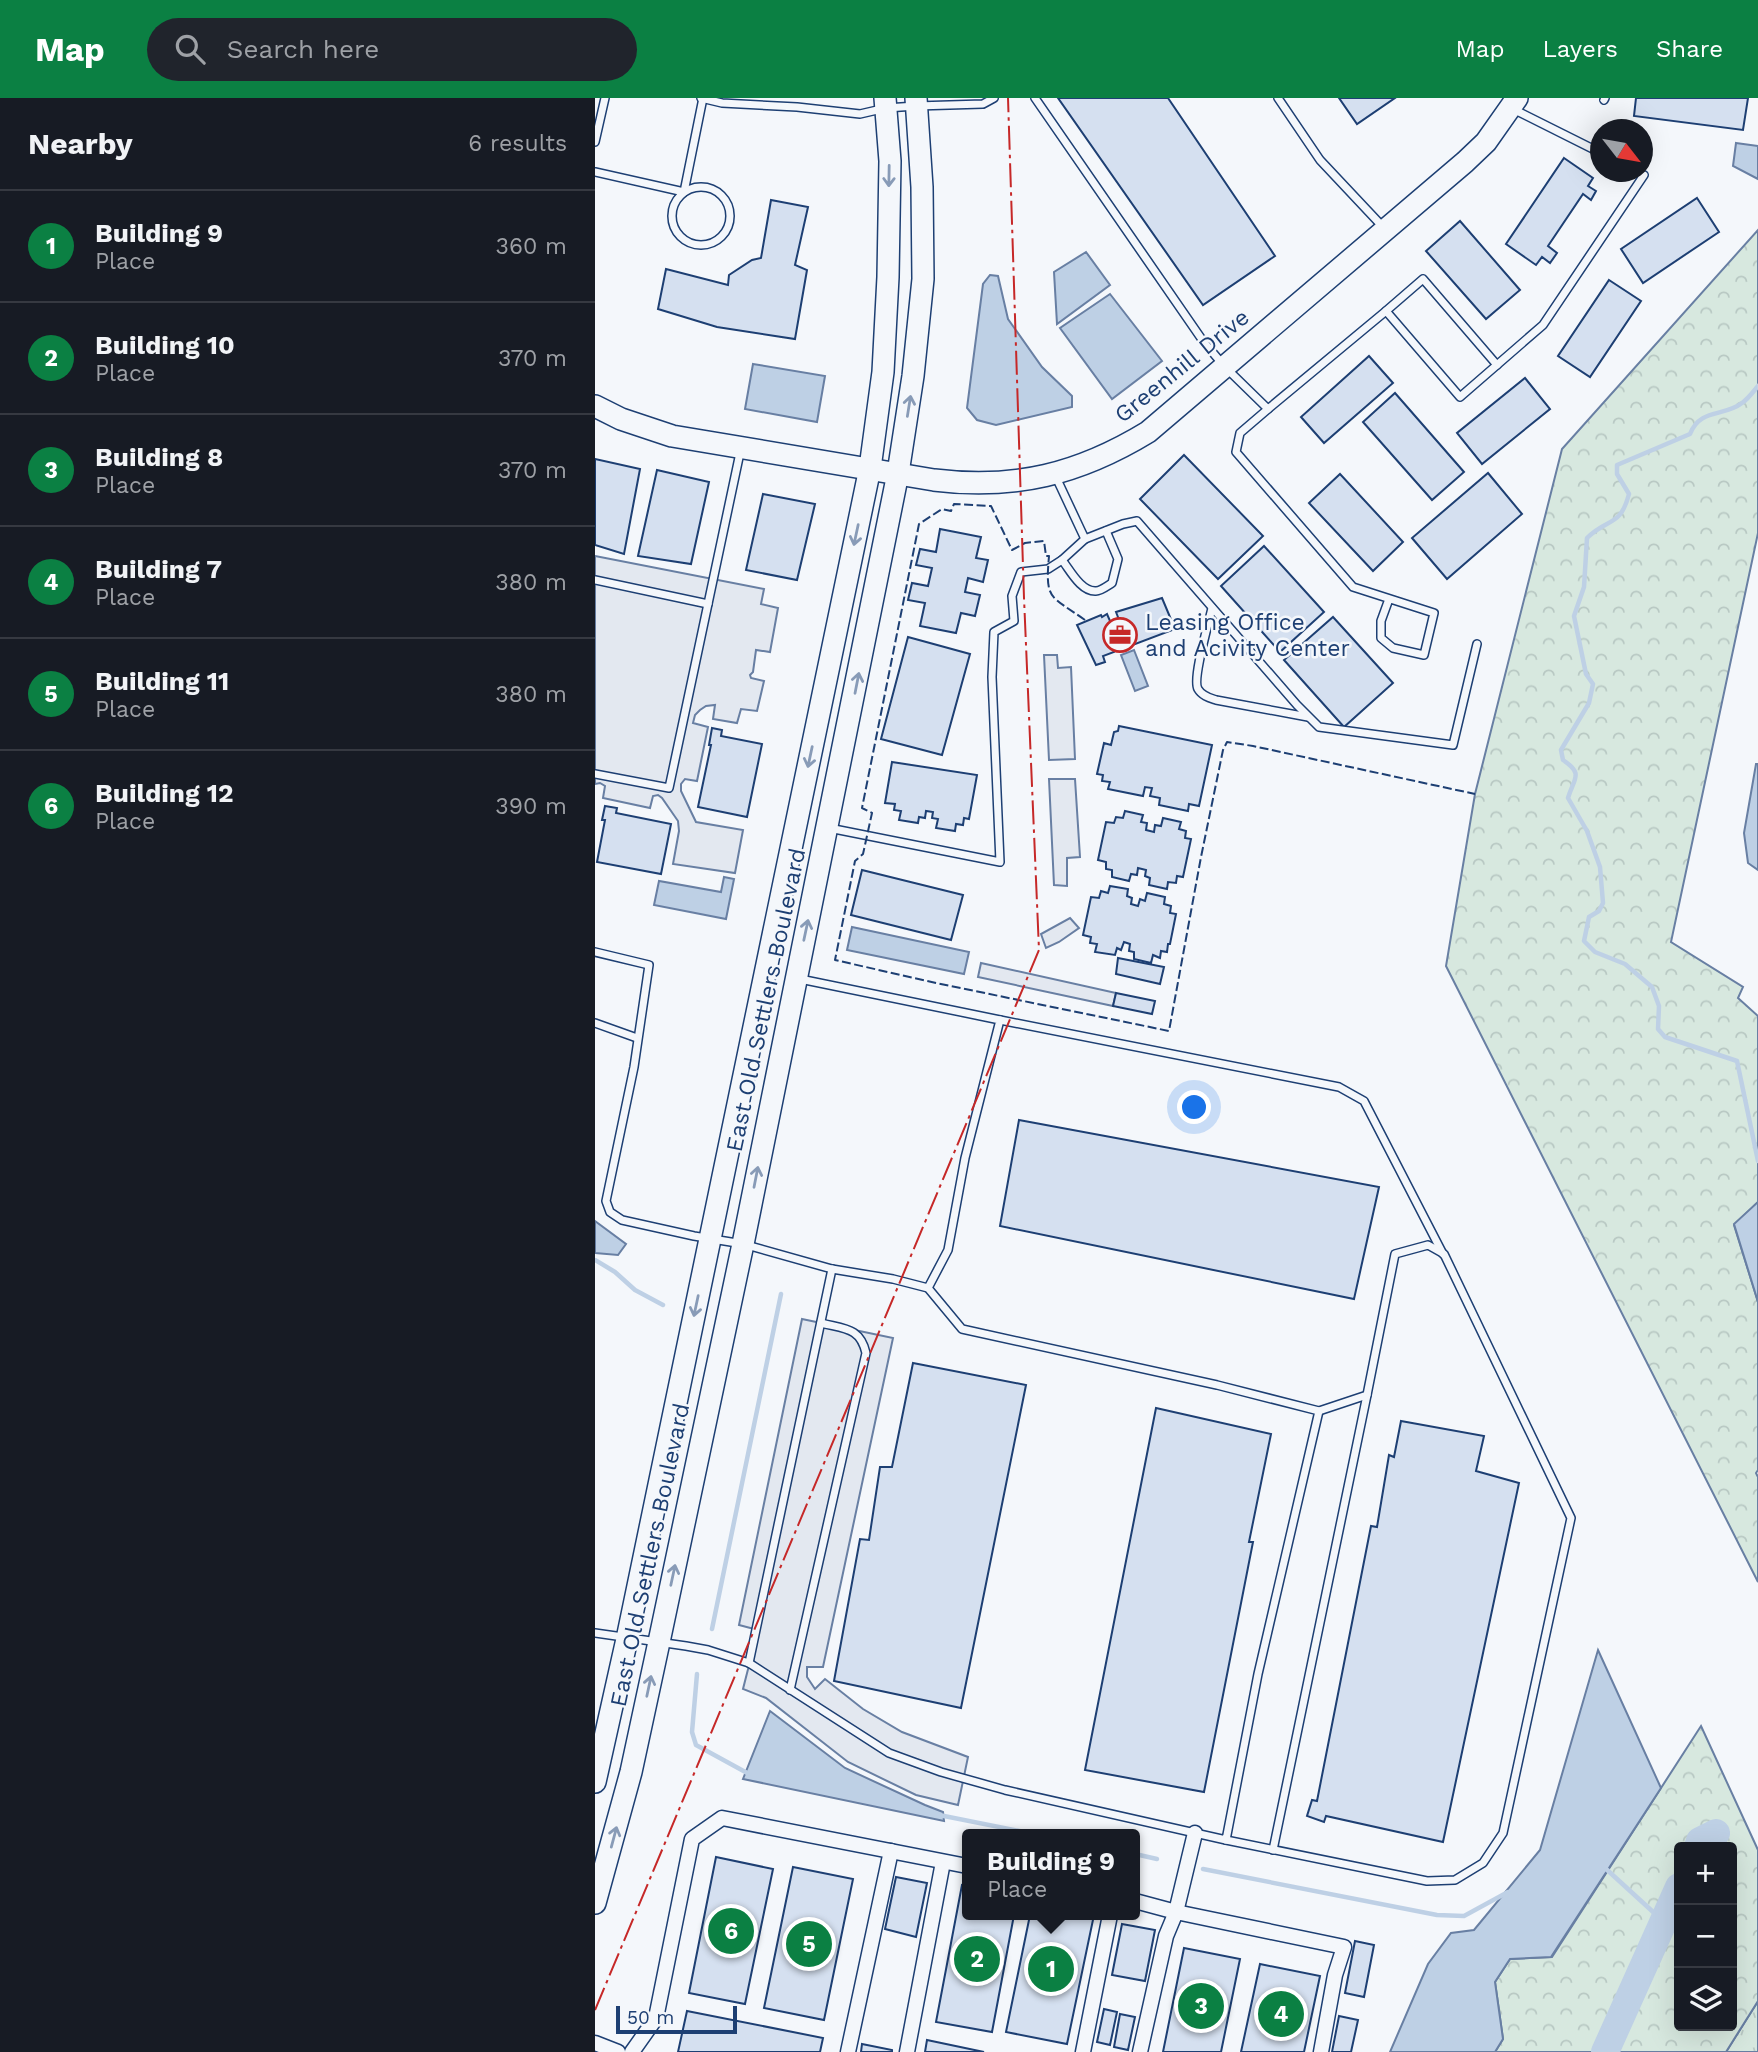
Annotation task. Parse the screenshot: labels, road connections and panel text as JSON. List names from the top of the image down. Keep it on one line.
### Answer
{"streets":{"main road":["Greenhill Drive","East Old Settlers Boulevard"]},"crossings":[["Greenhill Drive","East Old Settlers Boulevard"]],"places":{"office":["Leasing Office and Acivity Center"]},"scale_bar":"50 m","north":"bottom right","page":{"header":"Map","search":"Search here","nav":["Map","Layers","Share"],"heading":["Nearby","6 results"],"list":[{"mark":"1","name":"Building 9","note":"Place","value":"360 m"},{"mark":"2","name":"Building 10","note":"Place","value":"370 m"},{"mark":"3","name":"Building 8","note":"Place","value":"370 m"},{"mark":"4","name":"Building 7","note":"Place","value":"380 m"},{"mark":"5","name":"Building 11","note":"Place","value":"380 m"},{"mark":"6","name":"Building 12","note":"Place","value":"390 m"}],"popup":["Building 9","Place"],"map_buttons":["+","−"],"pins":["6","5","2","1","3","4"],"scale":"50 m"}}
